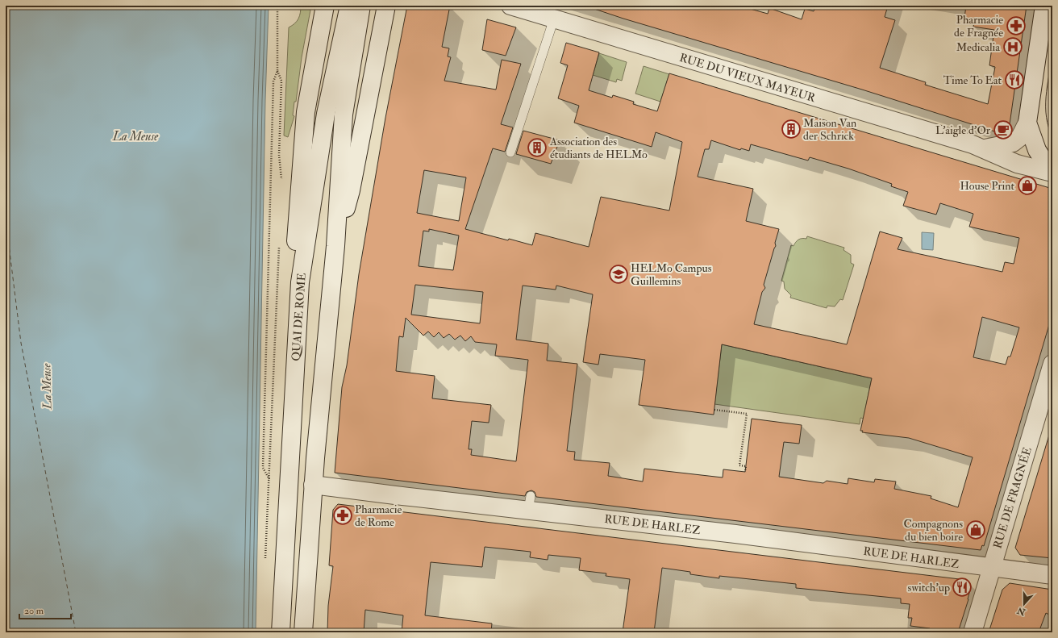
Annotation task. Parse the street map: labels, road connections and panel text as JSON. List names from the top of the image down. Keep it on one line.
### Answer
{"streets":{"street":["RUE DU VIEUX MAYEUR","QUAI DE ROME","RUE DE FRAGNÉE","RUE DE HARLEZ"]},"crossings":[["QUAI DE ROME","RUE DE HARLEZ"],["RUE DE FRAGNÉE","RUE DE HARLEZ"]],"water":["La Meuse"],"places":{"pharmacy":["Pharmacie de Fragnée","Pharmacie de Rome"],"hospital":["Medicalia"],"restaurant":["Time To Eat","switch'up"],"building":["Maison Van der Schrick","Association des étudiants de HELMo"],"cafe":["L'aigle d'Or"],"shop":["House Print","Compagnons du bien boire"],"school or university":["HELMo Campus Guillemins"]},"scale_bar":"20 m","north":"bottom"}
